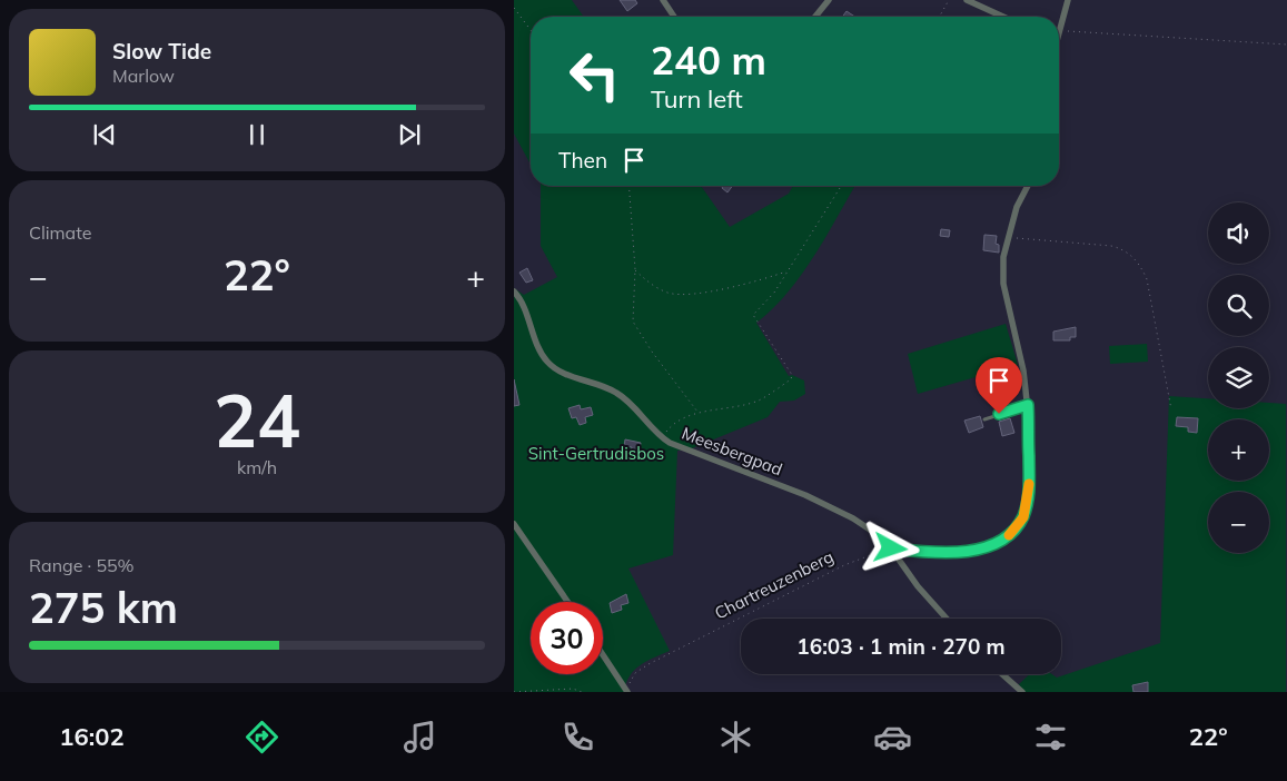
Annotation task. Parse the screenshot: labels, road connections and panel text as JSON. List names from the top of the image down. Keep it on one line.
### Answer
{"streets":{"street":["Meesbergpad"],"path":["Chartreuzenberg"]},"crossings":[["Meesbergpad","Chartreuzenberg"]],"parks":["Sint-Gertrudisbos"],"page":{"turn":["240 m","Turn left"],"song":["Slow Tide","Marlow"],"then":"Then","tile":["Climate",["24","km/h"],["Range · 55%","275 km"]],"map_buttons":["+","−"],"heat":["−","22°","+"],"limit":"30","trip":"16:03 · 1 min · 270 m","tabs":["16:02","22°"]}}
